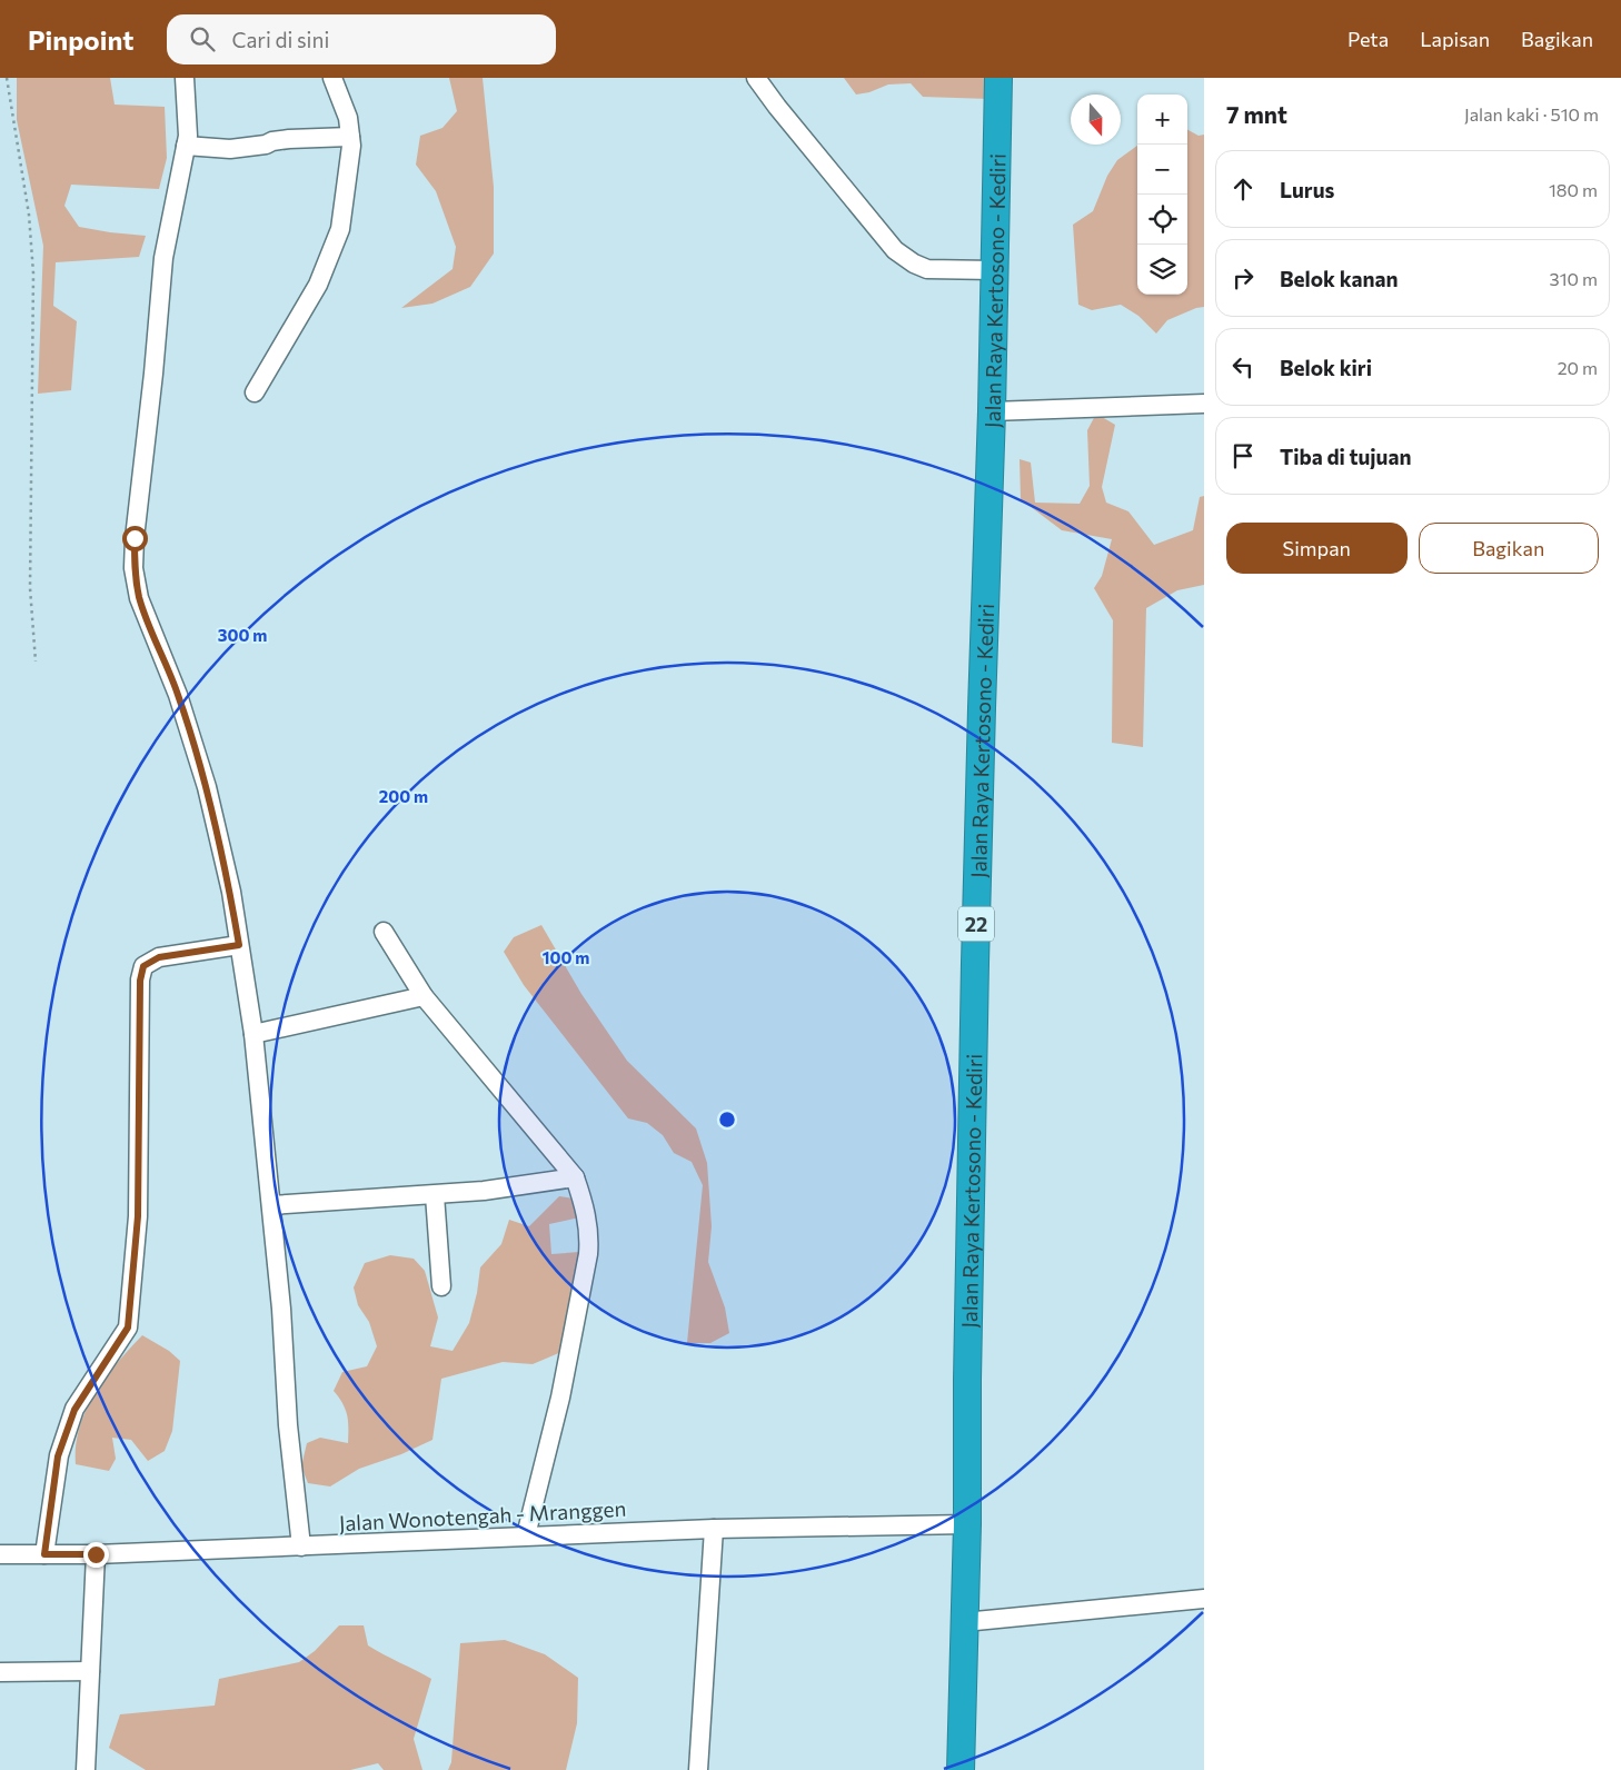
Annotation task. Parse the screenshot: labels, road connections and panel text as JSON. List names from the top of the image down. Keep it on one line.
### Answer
{"streets":{"highway":["Jalan Raya Kertosono - Kediri","22"],"street":["Jalan Wonotengah - Mranggen"]},"crossings":[["Jalan Raya Kertosono - Kediri","Jalan Wonotengah - Mranggen"]],"north":"bottom","page":{"header":"Pinpoint","search":"Cari di sini","nav":["Peta","Lapisan","Bagikan"],"heading":["7 mnt","Jalan kaki · 510 m"],"map_buttons":["+","−"],"list":[["Lurus","180 m"],["Belok kanan","310 m"],["Belok kiri","20 m"],"Tiba di tujuan"],"buttons":["Simpan","Bagikan"]},"rings":["300 m","200 m","100 m"]}
